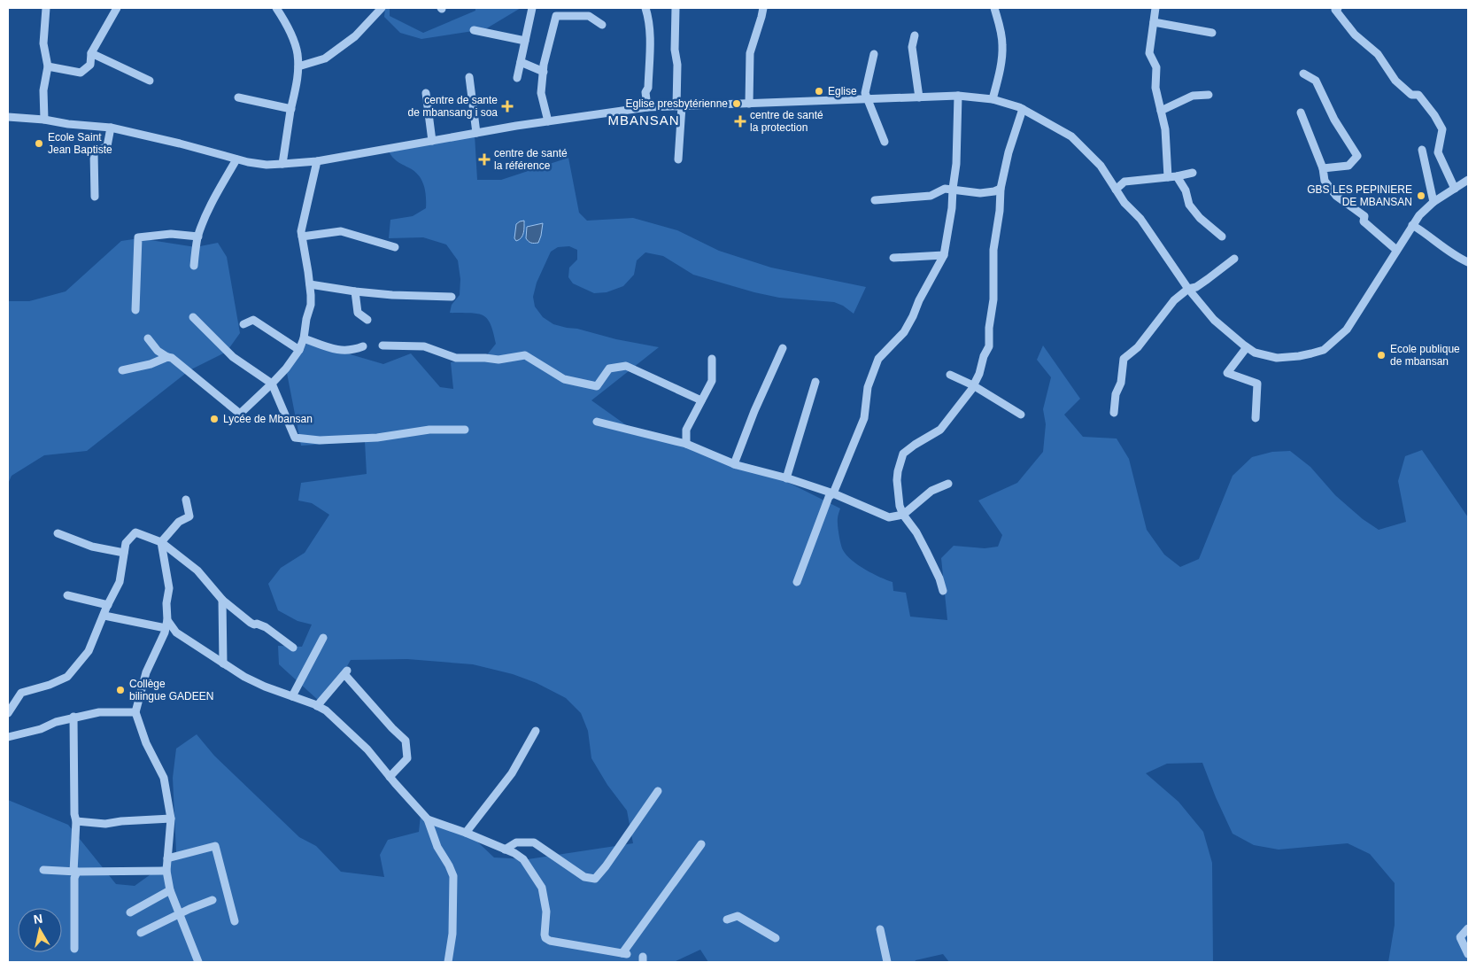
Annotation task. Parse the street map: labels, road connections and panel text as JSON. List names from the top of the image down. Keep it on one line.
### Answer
{"districts":["MBANSAN"],"places":{"other":["Eglise","Eglise presbytérienne","Ecole Saint Jean Baptiste","GBS LES PEPINIERE DE MBANSAN","Ecole publique de mbansan","Lycée de Mbansan","Collège bilingue GADEEN"],"health":["centre de sante de mbansang i soa","centre de santé la protection","centre de santé la référence"]},"north":"top"}
